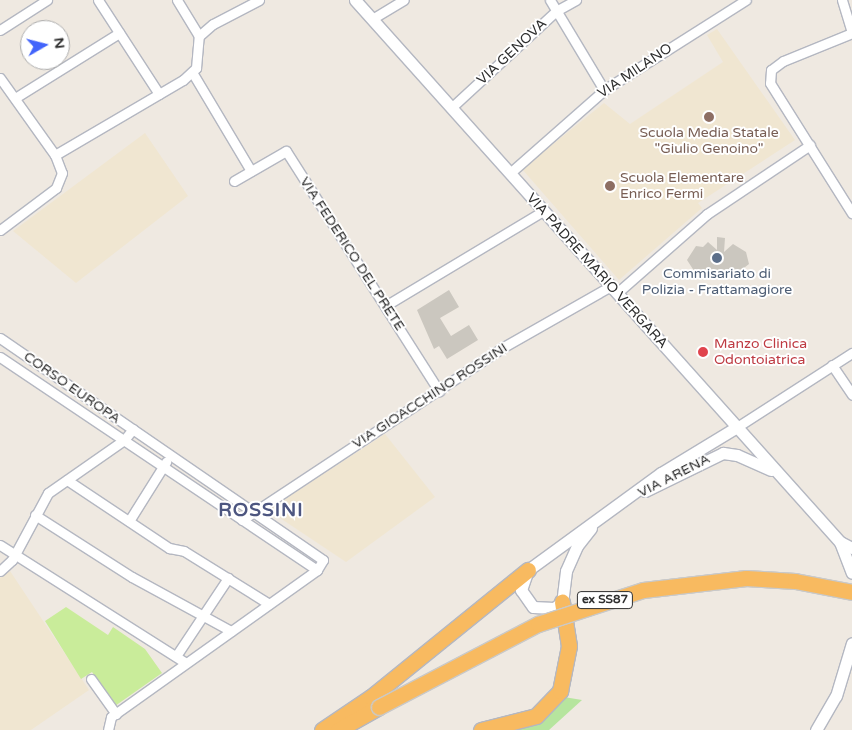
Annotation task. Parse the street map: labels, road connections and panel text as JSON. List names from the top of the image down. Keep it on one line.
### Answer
{"streets":{"highway":["ex SS87"],"street":["VIA GENOVA","VIA MILANO","VIA FEDERICO DEL PRETE","VIA PADRE MARIO VERGARA","CORSO EUROPA","VIA GIOACCHINO ROSSINI","VIA ARENA"]},"crossings":[["VIA GENOVA","VIA PADRE MARIO VERGARA"],["VIA MILANO","VIA PADRE MARIO VERGARA"],["VIA FEDERICO DEL PRETE","VIA GIOACCHINO ROSSINI"],["VIA PADRE MARIO VERGARA","VIA GIOACCHINO ROSSINI"],["VIA PADRE MARIO VERGARA","VIA ARENA"]],"districts":["ROSSINI"],"places":["Scuola Media Statale \"Giulio Genoino\"","Scuola Elementare Enrico Fermi","Commisariato di Polizia - Frattamagiore","Manzo Clinica Odontoiatrica"],"north":"right"}
